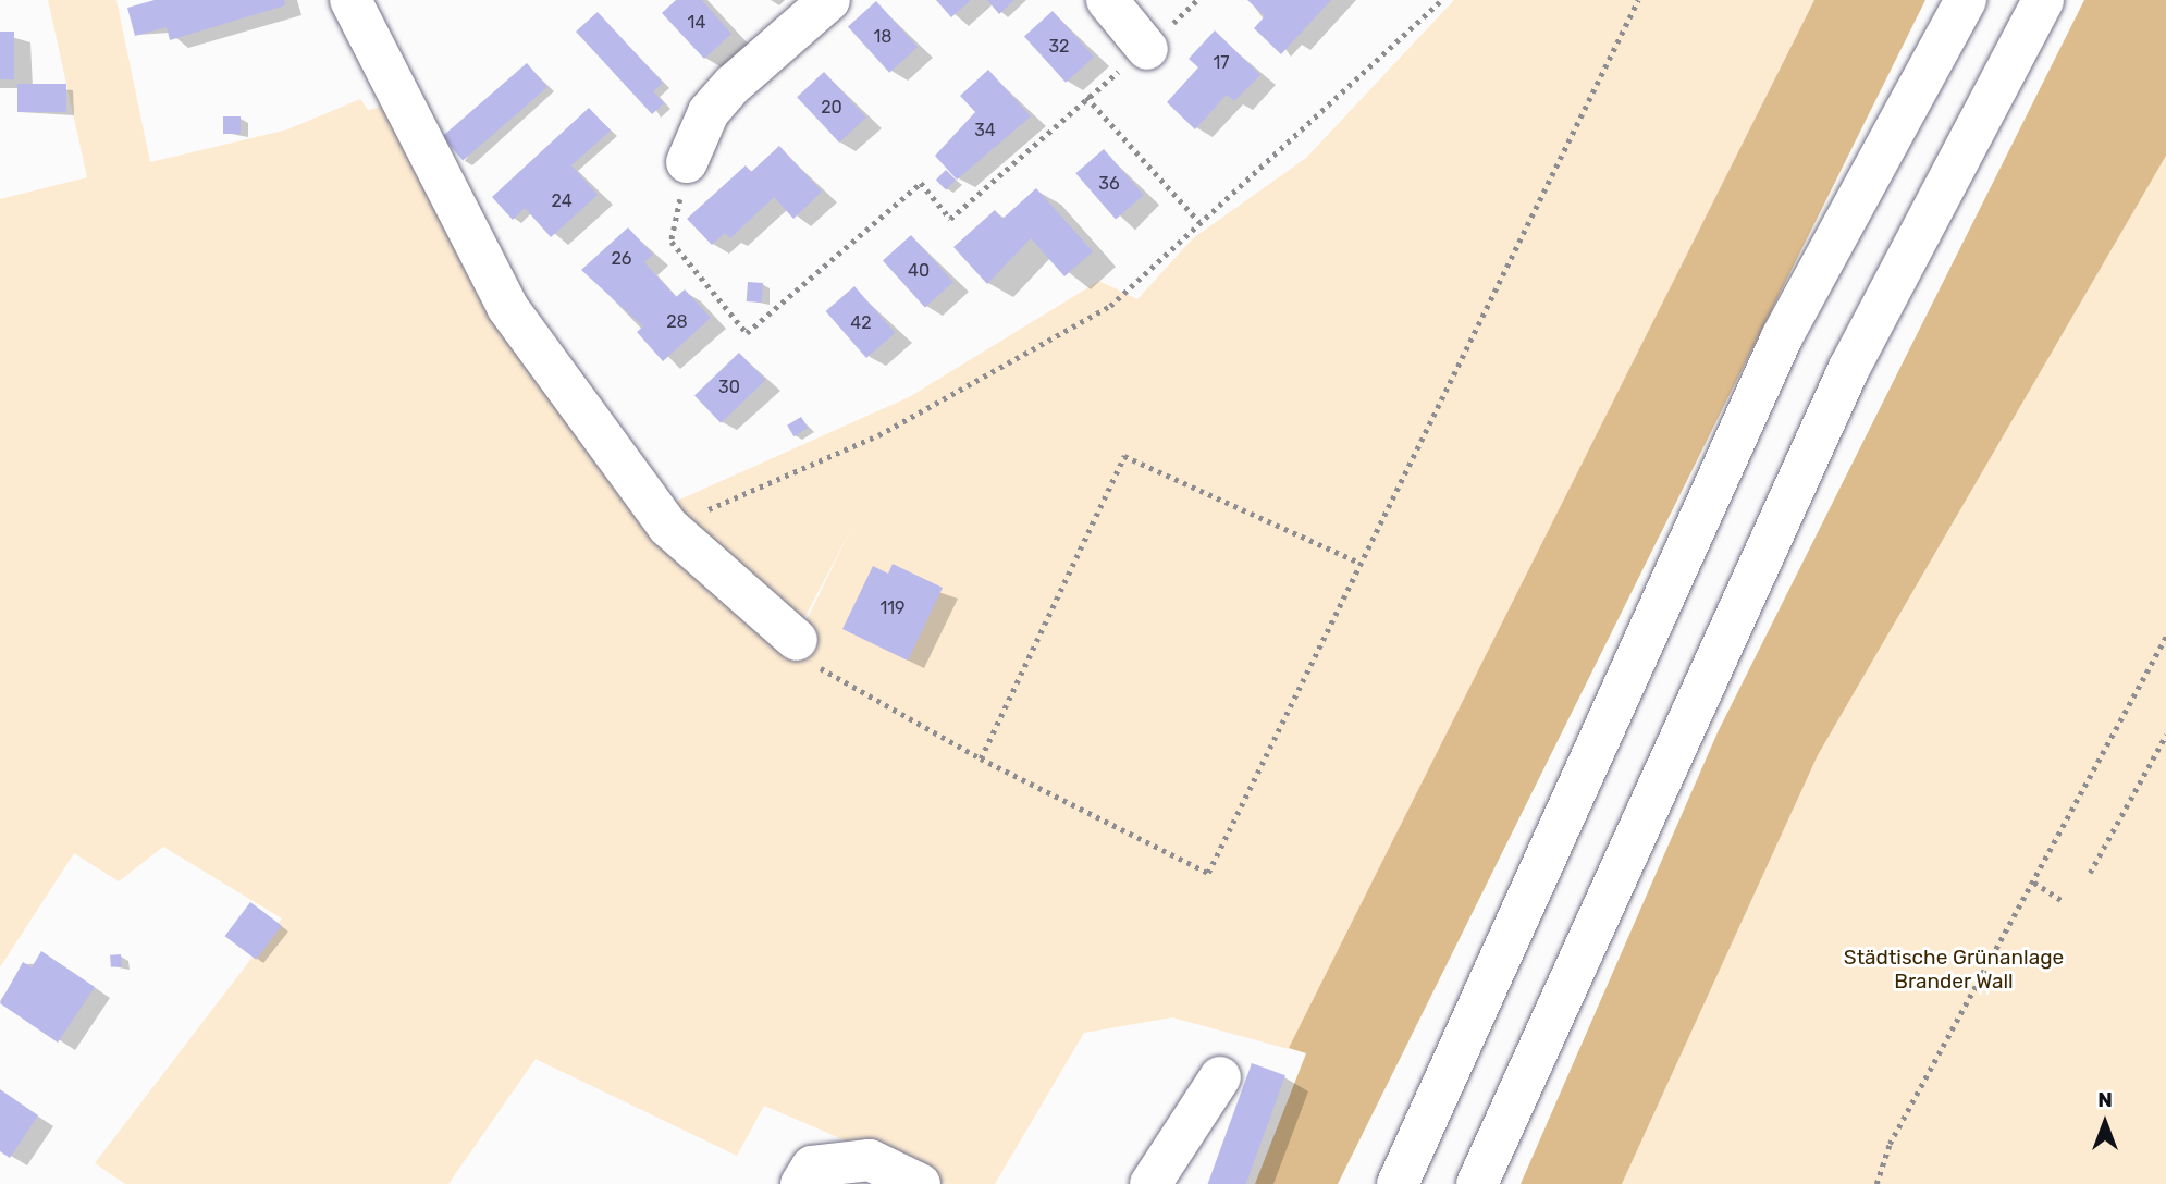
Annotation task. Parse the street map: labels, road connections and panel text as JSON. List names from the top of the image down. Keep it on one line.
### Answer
{"parks":["Städtische Grünanlage Brander Wall"],"house_numbers":["14","18","32","17","20","34","36","24","26","40","28","42","30","119"],"north":"top"}
